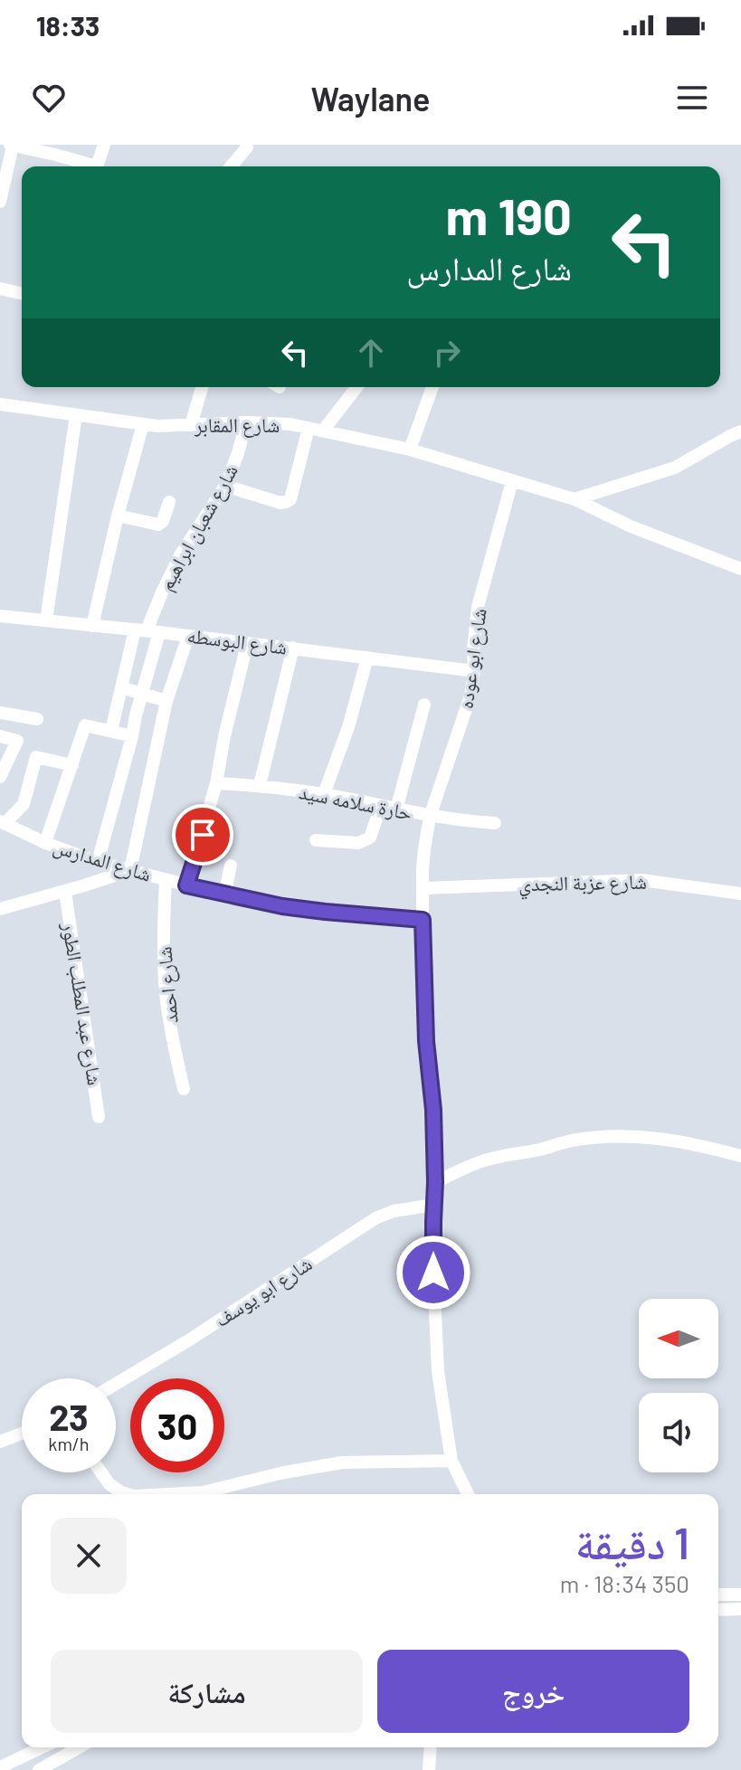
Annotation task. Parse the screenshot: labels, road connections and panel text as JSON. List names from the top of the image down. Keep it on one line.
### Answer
{"streets":{"street":["شارع المقابر","شارع شعبان ابراهيم","شارع البوسطه","شارع ابو عوده","حارة سلامه سيد","شارع المدارس","شارع عزبة النجدي","شارع احمد","شارع عبد المطلب الطور","شارع ابو يوسف"]},"crossings":[["شارع المقابر","شارع شعبان ابراهيم"],["شارع المقابر","شارع ابو عوده"],["شارع شعبان ابراهيم","شارع البوسطه"],["شارع البوسطه","شارع ابو عوده"],["شارع ابو عوده","حارة سلامه سيد"],["شارع ابو عوده","شارع المدارس"],["شارع ابو عوده","شارع عزبة النجدي"],["شارع المدارس","شارع احمد"]],"north":"left","page":{"status":"18:33","header":"Waylane","turn":["190 m","شارع المدارس"],"speed":"23 km/h","limit":"30","heading":["1 دقيقة","350 m · 18:34"],"buttons":["خروج","مشاركة"]}}
